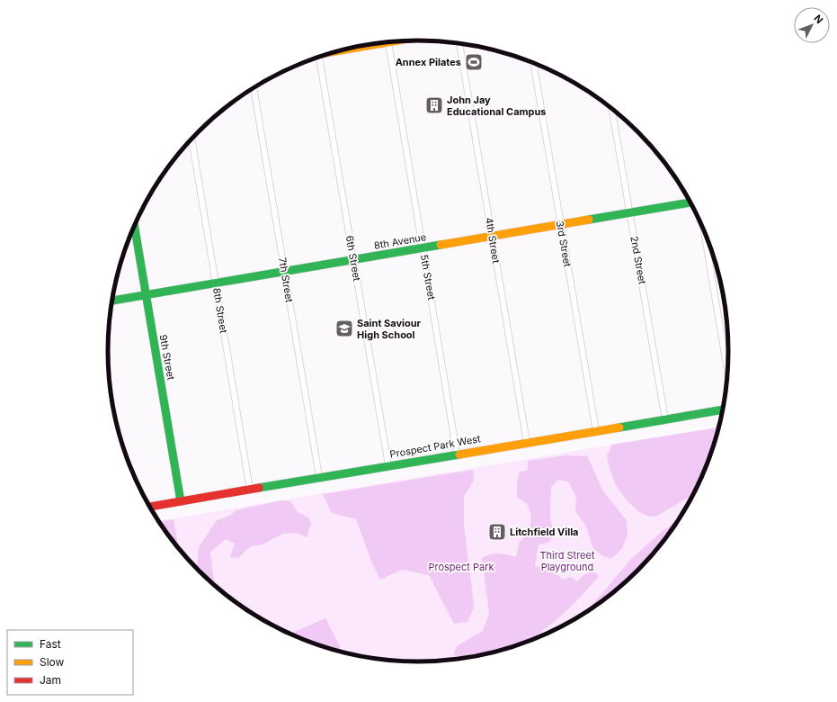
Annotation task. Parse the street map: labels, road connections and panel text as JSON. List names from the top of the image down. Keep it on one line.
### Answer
{"streets":{"street":["4th Street","8th Avenue","3rd Street","6th Street","2nd Street","5th Street","7th Street","8th Street","9th Street","Prospect Park West"]},"crossings":[["4th Street","8th Avenue"],["4th Street","Prospect Park West"],["8th Avenue","3rd Street"],["8th Avenue","6th Street"],["8th Avenue","2nd Street"],["8th Avenue","5th Street"],["8th Avenue","7th Street"],["8th Avenue","8th Street"],["8th Avenue","9th Street"],["3rd Street","Prospect Park West"],["6th Street","Prospect Park West"],["2nd Street","Prospect Park West"],["5th Street","Prospect Park West"],["7th Street","Prospect Park West"],["8th Street","Prospect Park West"],["9th Street","Prospect Park West"]],"parks":["Third Street Playground","Prospect Park"],"places":{"sports":["Annex Pilates"],"building":["John Jay Educational Campus","Litchfield Villa"],"school or university":["Saint Saviour High School"]},"legend":["Fast","Slow","Jam"],"north":"top right"}
